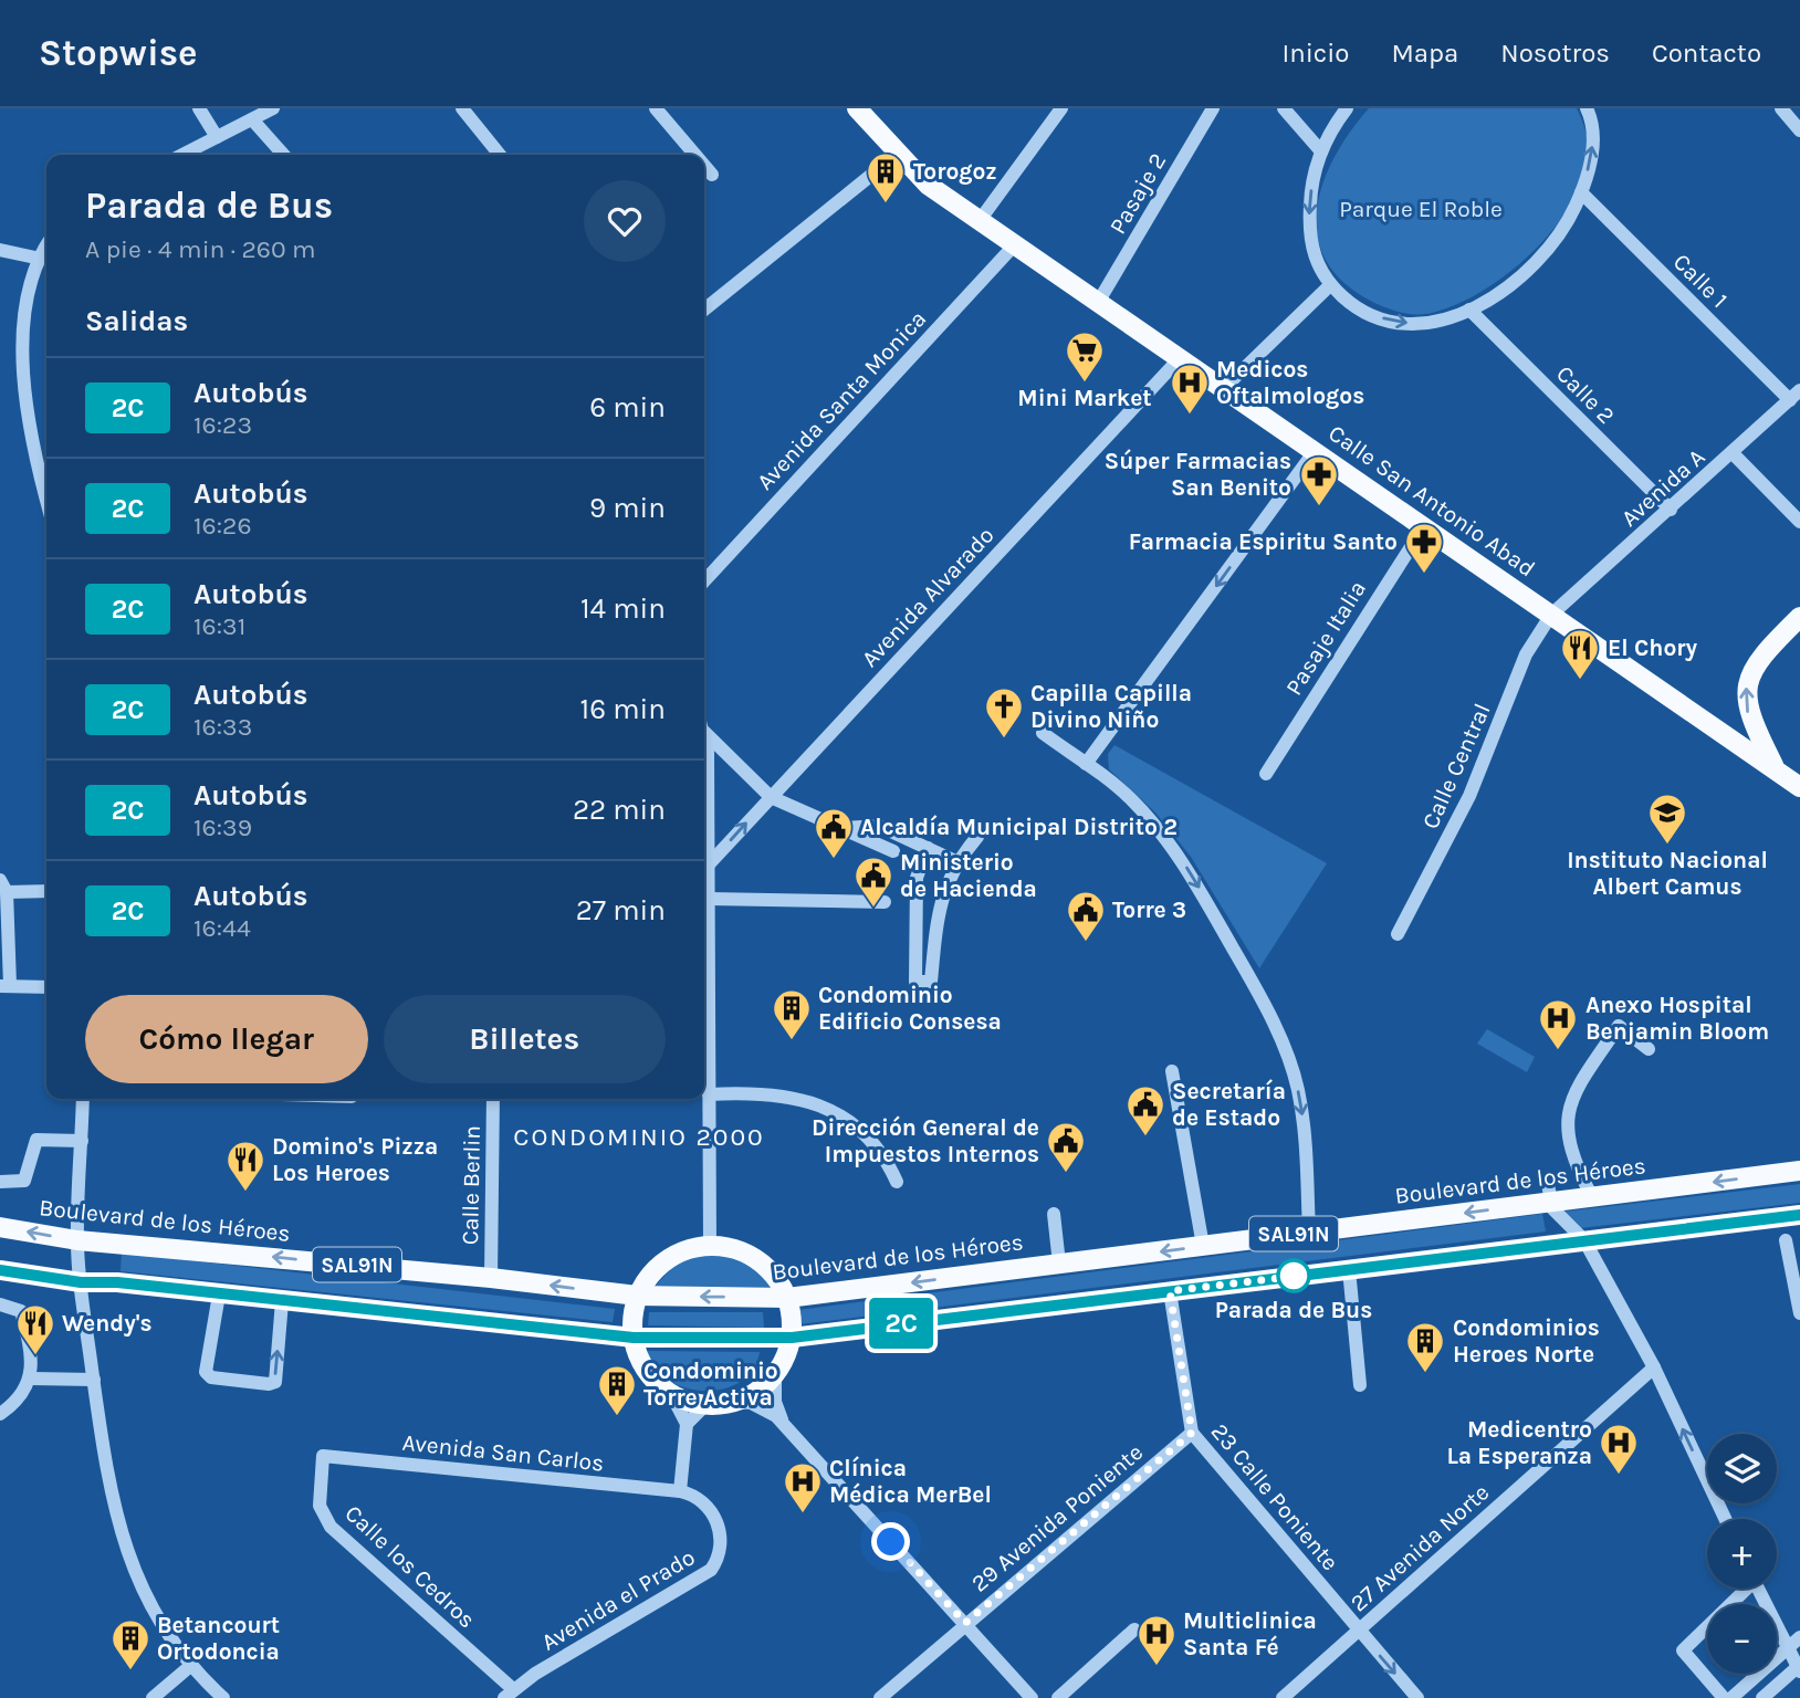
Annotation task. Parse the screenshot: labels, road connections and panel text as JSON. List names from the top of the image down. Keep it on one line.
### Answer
{"streets":{"main road":["Calle San Antonio Abad","Boulevard de los Héroes","SAL91N"],"street":["Pasaje 2","Calle 1","Calle 2","Avenida Santa Monica","Avenida A","Avenida Alvarado","Pasaje Italia","Calle Central","Calle Berlin","Avenida San Carlos","23 Calle Poniente","29 Avenida Poniente","27 Avenida Norte","Calle los Cedros","Avenida el Prado"]},"crossings":[["Pasaje 2","Calle San Antonio Abad"],["Calle 1","Avenida A"],["Calle 2","Avenida A"],["Avenida Santa Monica","Calle San Antonio Abad"],["Avenida A","Calle San Antonio Abad"],["Avenida A","Calle Central"],["Calle San Antonio Abad","Avenida Alvarado"],["Calle San Antonio Abad","Pasaje Italia"],["Calle San Antonio Abad","Calle Central"],["Boulevard de los Héroes","Calle Berlin"],["SAL91N","23 Calle Poniente"],["Avenida San Carlos","Calle los Cedros"],["Avenida San Carlos","Avenida el Prado"],["23 Calle Poniente","29 Avenida Poniente"],["23 Calle Poniente","27 Avenida Norte"],["Calle los Cedros","Avenida el Prado"]],"districts":["CONDOMINIO 2000"],"parks":["Parque El Roble"],"places":{"building":["Torogoz","Condominio Edificio Consesa","Condominios Heroes Norte","Condominio Torre Activa","Betancourt Ortodoncia"],"supermarket":["Mini Market"],"hospital":["Medicos Oftalmologos","Anexo Hospital Benjamin Bloom","Medicentro La Esperanza","Clínica Médica MerBel","Multiclinica Santa Fé"],"pharmacy":["Súper Farmacias San Benito","Farmacia Espiritu Santo"],"restaurant":["El Chory","Domino's Pizza Los Heroes","Wendy's"],"church":["Capilla Capilla Divino Niño"],"school or university":["Instituto Nacional Albert Camus"],"public building":["Alcaldía Municipal Distrito 2","Ministerio de Hacienda","Torre 3","Secretaría de Estado","Dirección General de Impuestos Internos"],"other":["Parada de Bus"]},"lines":["bus line 2C"],"page":{"header":"Stopwise","nav":["Inicio","Mapa","Nosotros","Contacto"],"on_map":"2C","heading":[["Parada de Bus","A pie · 4 min · 260 m"],"Salidas"],"list":[{"mark":"2C","name":"Autobús","note":"16:23","value":"6 min"},{"mark":"2C","name":"Autobús","note":"16:26","value":"9 min"},{"mark":"2C","name":"Autobús","note":"16:31","value":"14 min"},{"mark":"2C","name":"Autobús","note":"16:33","value":"16 min"},{"mark":"2C","name":"Autobús","note":"16:39","value":"22 min"},{"mark":"2C","name":"Autobús","note":"16:44","value":"27 min"}],"buttons":["Cómo llegar","Billetes"],"map_buttons":["+","−"]}}
